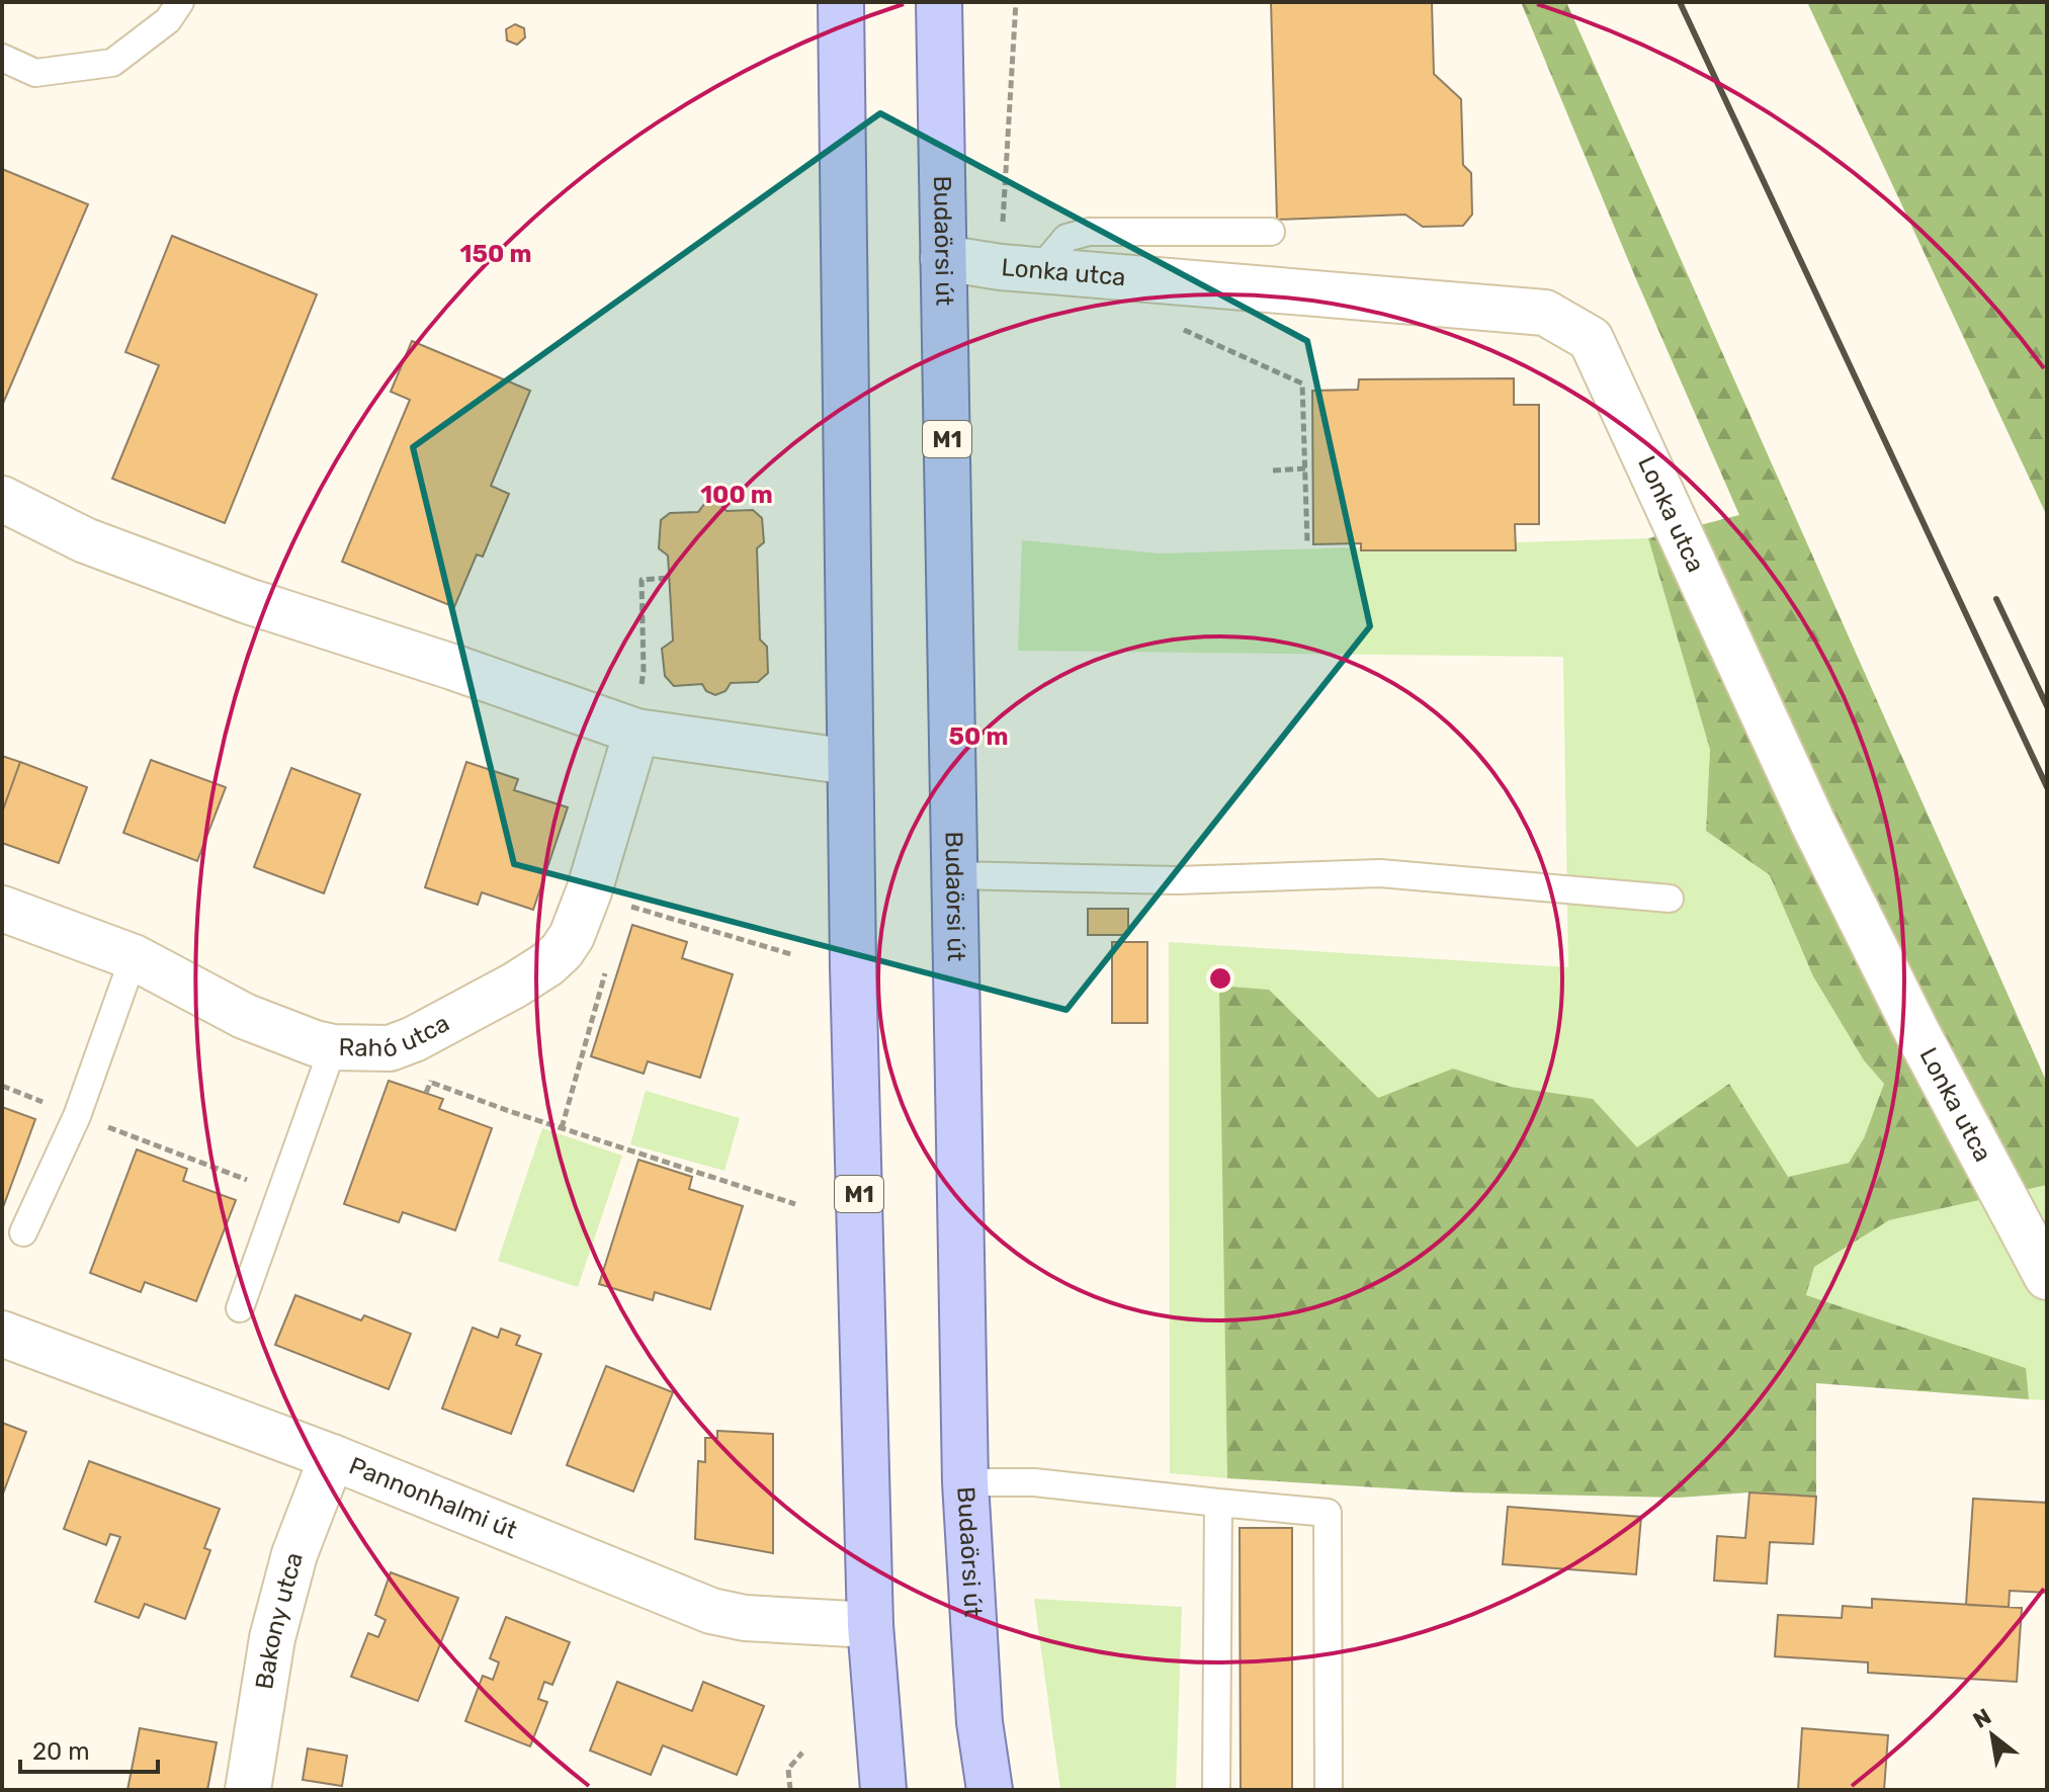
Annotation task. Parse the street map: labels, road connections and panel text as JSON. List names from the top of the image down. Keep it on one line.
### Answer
{"streets":{"main road":["Budaörsi út","M1"],"street":["Lonka utca","Rahó utca","Pannonhalmi út","Bakony utca"]},"crossings":[["Budaörsi út","Lonka utca"],["M1","Pannonhalmi út"],["Pannonhalmi út","Bakony utca"]],"scale_bar":"20 m","north":"top left","rings":["150 m","100 m","50 m"]}
